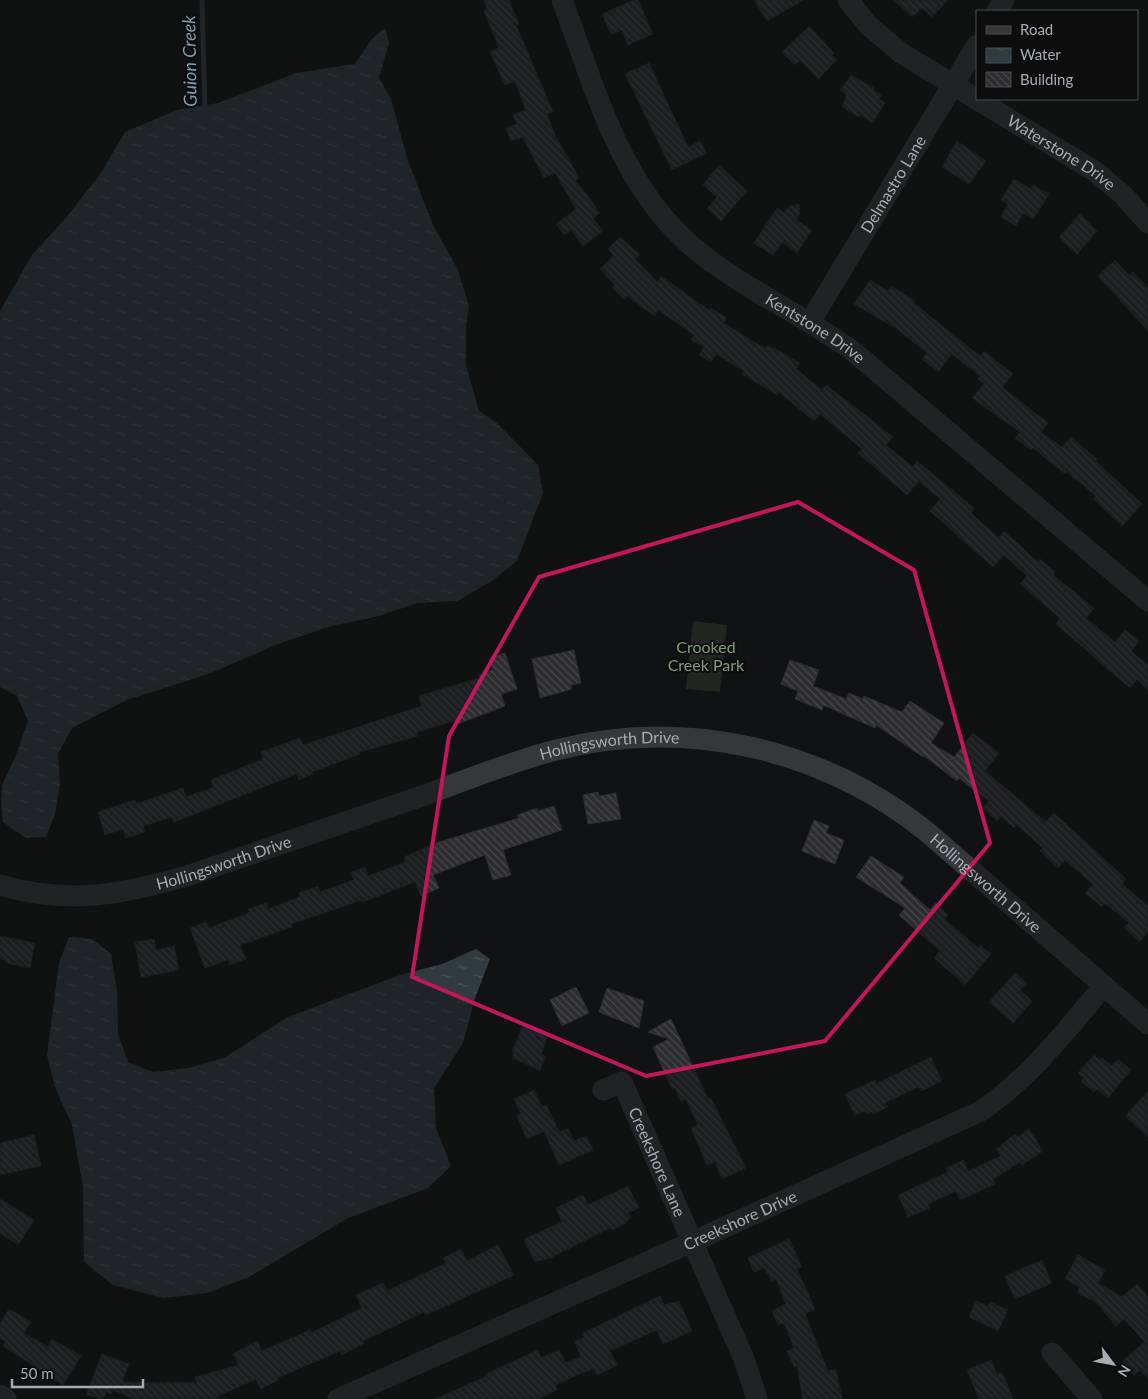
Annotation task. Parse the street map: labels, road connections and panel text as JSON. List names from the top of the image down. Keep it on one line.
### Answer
{"streets":{"street":["Waterstone Drive","Delmastro Lane","Kentstone Drive","Hollingsworth Drive","Creekshore Lane","Creekshore Drive"]},"crossings":[["Waterstone Drive","Delmastro Lane"],["Delmastro Lane","Kentstone Drive"],["Hollingsworth Drive","Creekshore Drive"],["Creekshore Lane","Creekshore Drive"]],"water":["Guion Creek"],"parks":["Crooked Creek Park"],"legend":["Road","Water","Building"],"scale_bar":"50 m","north":"bottom right"}
